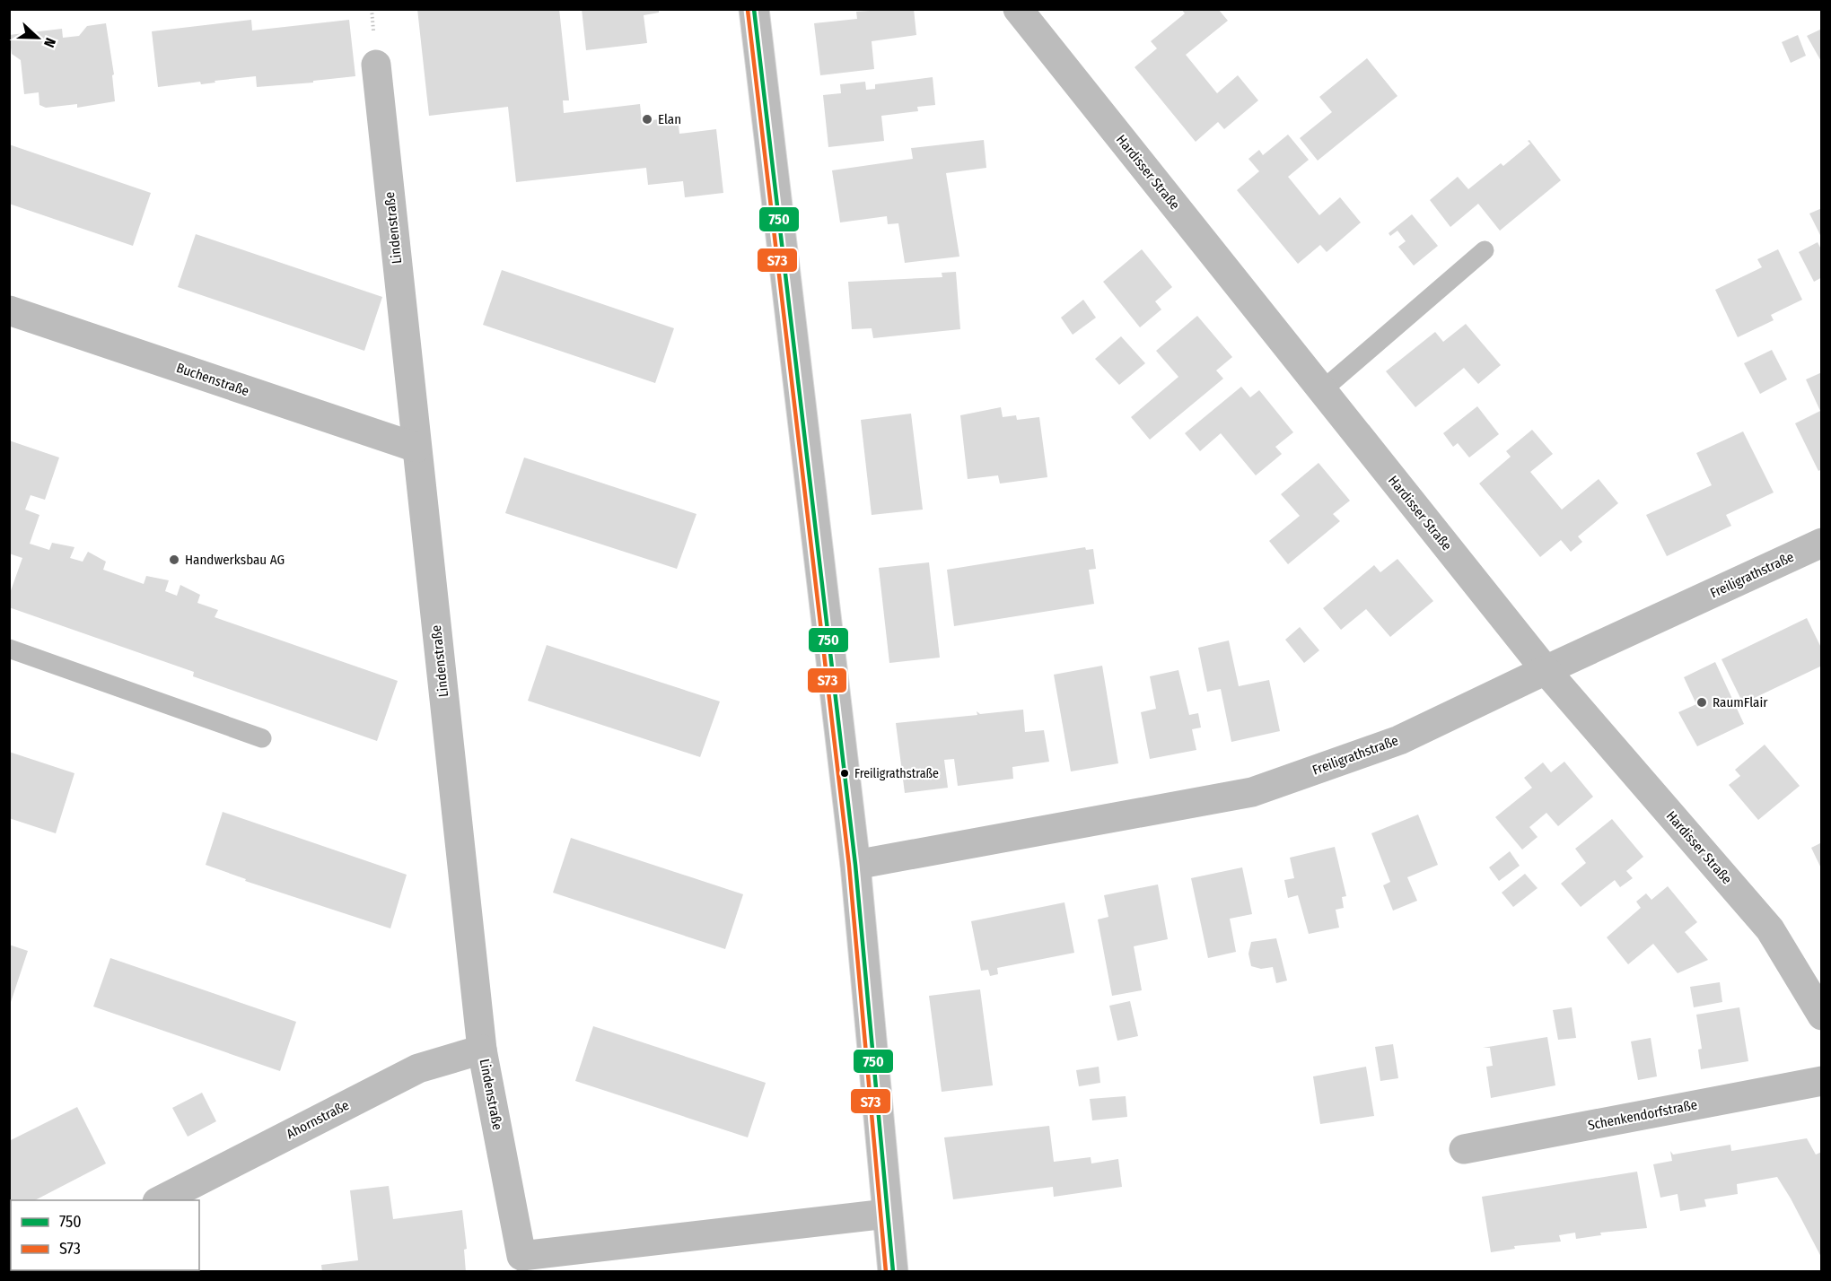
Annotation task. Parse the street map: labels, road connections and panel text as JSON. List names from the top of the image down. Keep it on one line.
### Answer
{"streets":{"street":["Hardisser Straße","Lindenstraße","Buchenstraße","Freiligrathstraße","Schenkendorfstraße","Ahornstraße"]},"crossings":[["Hardisser Straße","Freiligrathstraße"],["Lindenstraße","Buchenstraße"],["Lindenstraße","Ahornstraße"]],"places":["Elan","Handwerksbau AG","RaumFlair","Freiligrathstraße"],"lines":["transit line 750","transit line S73"],"legend":["750","S73"],"north":"right"}
